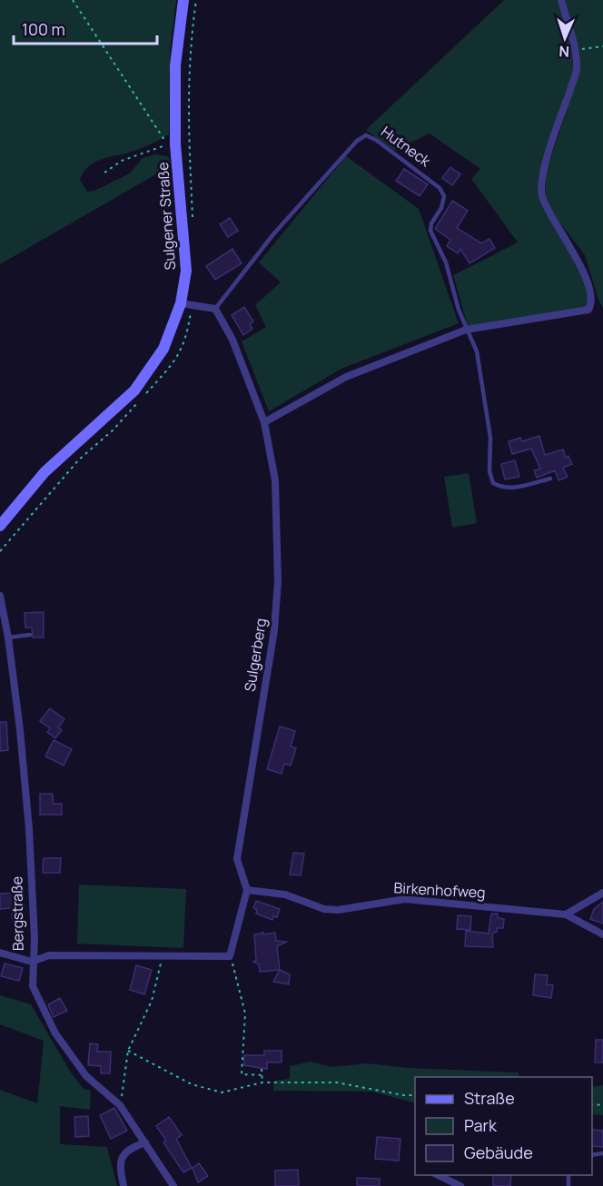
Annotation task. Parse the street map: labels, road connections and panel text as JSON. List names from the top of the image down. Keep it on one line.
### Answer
{"streets":{"main road":["Sulgener Straße"],"street":["Sulgerberg","Birkenhofweg","Bergstraße"],"lane":["Hutneck"]},"crossings":[["Sulgerberg","Birkenhofweg"]],"legend":["Straße","Park","Gebäude"],"scale_bar":"100 m","north":"bottom"}
